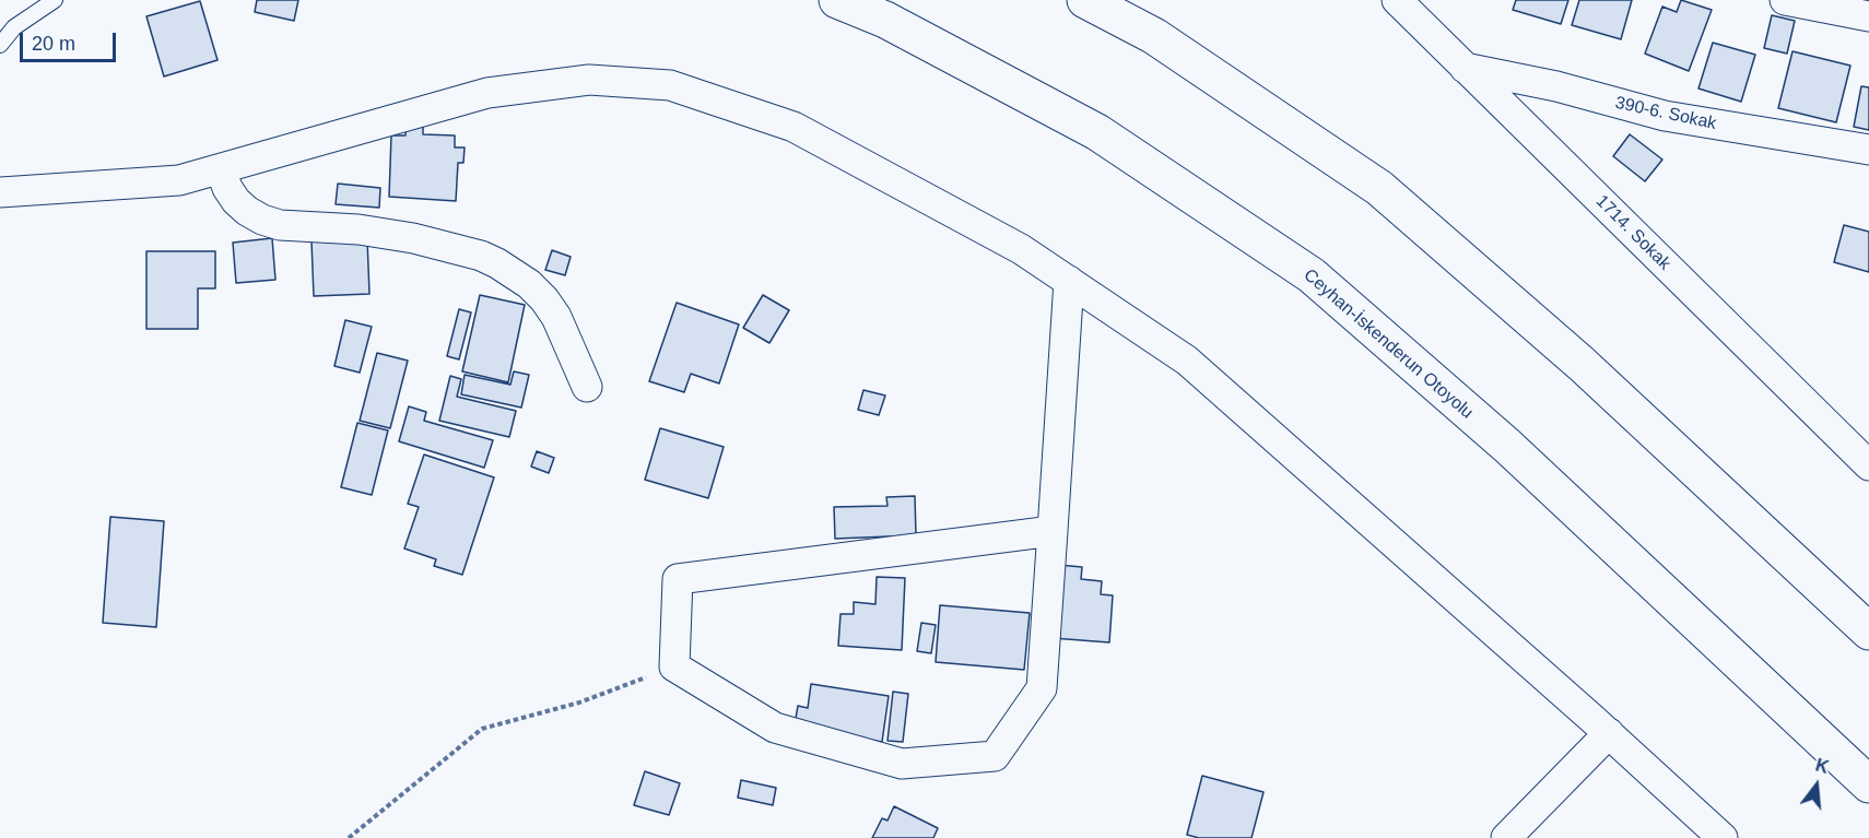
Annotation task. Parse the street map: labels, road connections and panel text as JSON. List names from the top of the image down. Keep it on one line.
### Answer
{"streets":{"highway":["Ceyhan-İskenderun Otoyolu"],"street":["390-6. Sokak","1714. Sokak"]},"crossings":[["390-6. Sokak","1714. Sokak"]],"scale_bar":"20 m","north":"top"}
